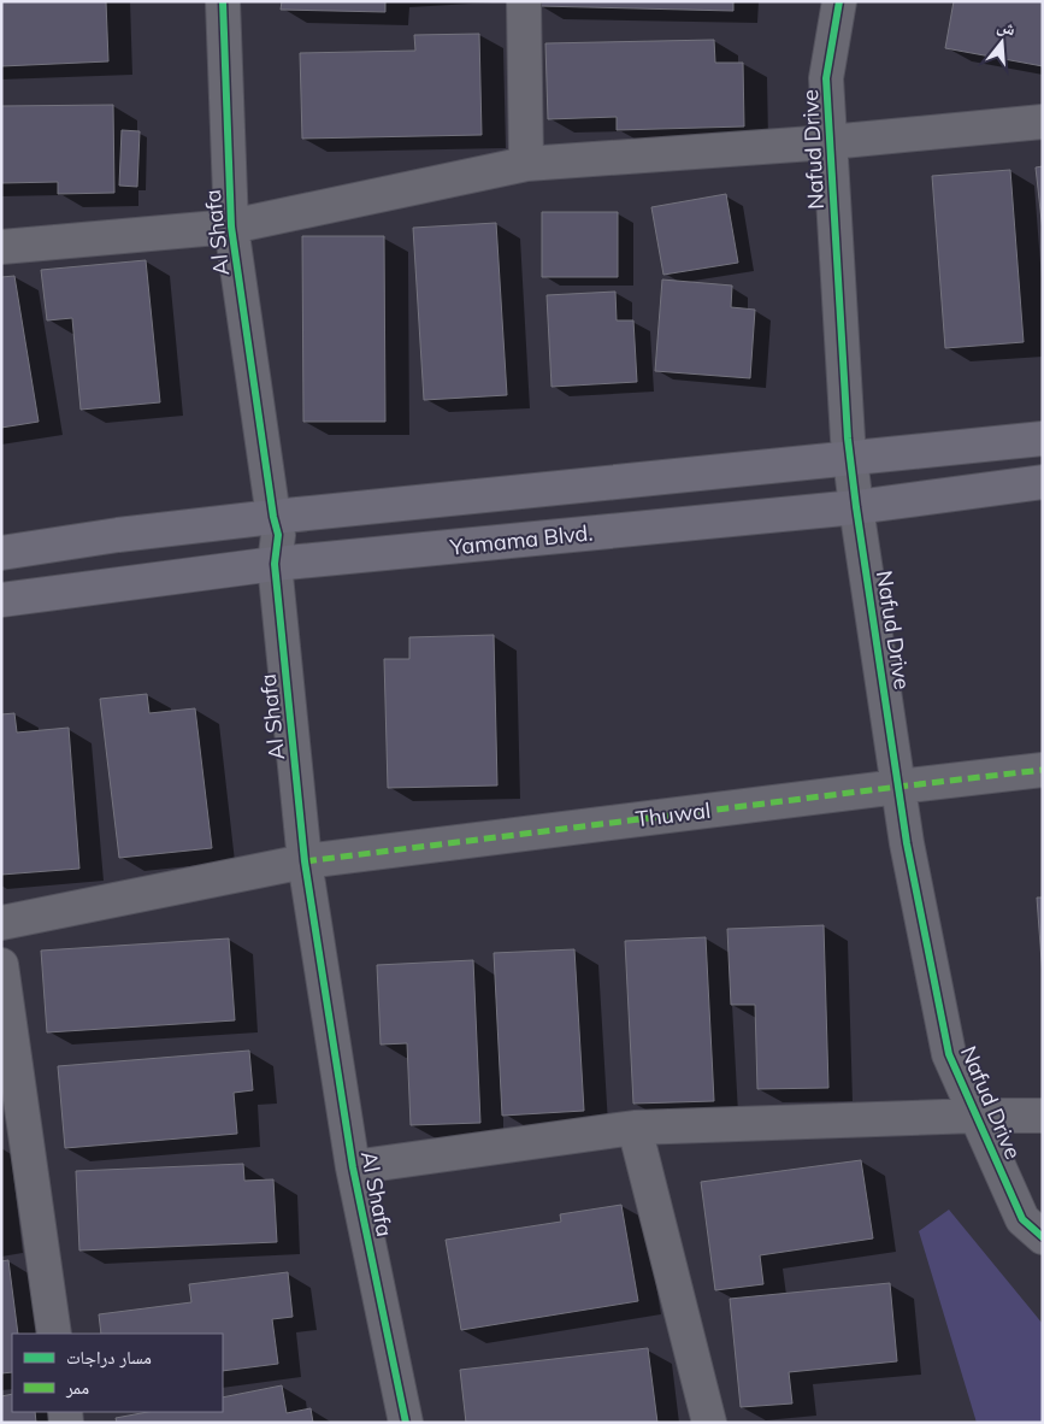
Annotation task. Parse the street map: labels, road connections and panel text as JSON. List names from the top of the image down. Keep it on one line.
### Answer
{"streets":{"main road":["Yamama Blvd."],"street":["Nafud Drive","Al Shafa","Thuwal"]},"crossings":[["Nafud Drive","Yamama Blvd."],["Nafud Drive","Thuwal"],["Al Shafa","Yamama Blvd."],["Al Shafa","Thuwal"]],"legend":["مسار دراجات","ممر"],"north":"top"}
